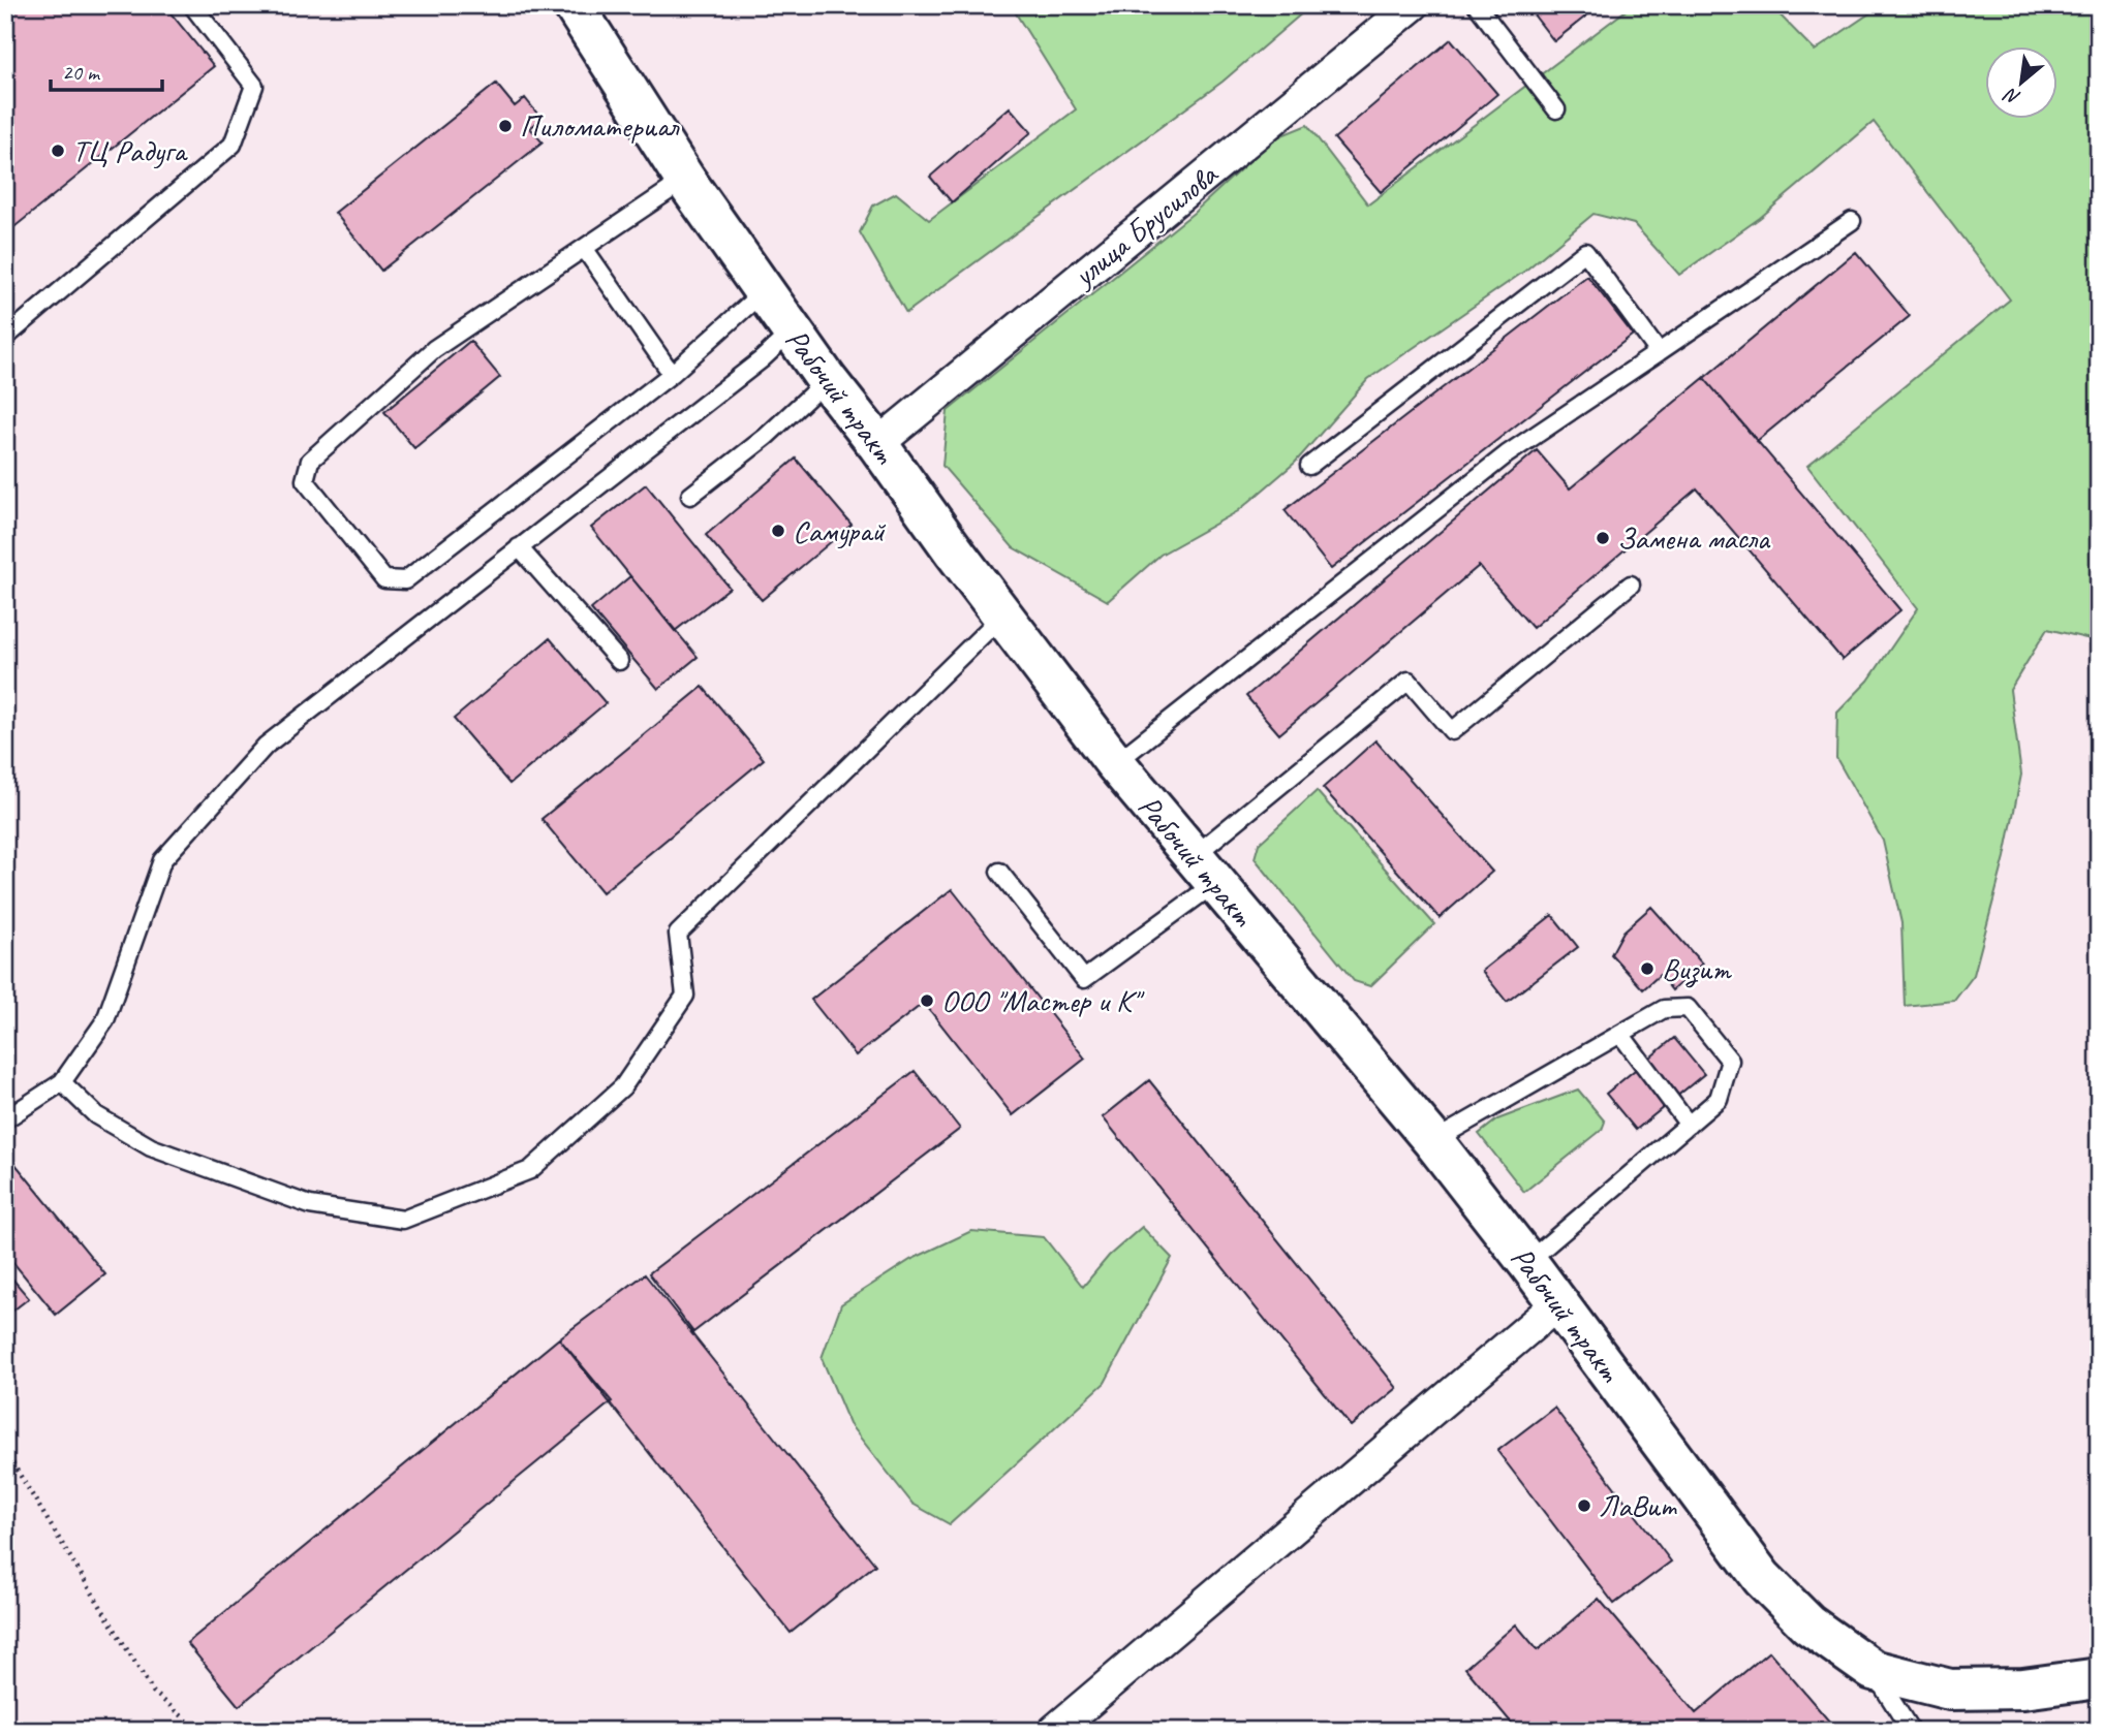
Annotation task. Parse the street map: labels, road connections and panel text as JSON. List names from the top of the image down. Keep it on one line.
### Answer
{"streets":{"street":["улица Брусилова","Рабочий тракт"]},"crossings":[["улица Брусилова","Рабочий тракт"]],"places":["Пиломатериал","ТЦ Радуга","Самурай","Замена масла","Визит","ООО \"Мастер и К\"","ЛаВит"],"scale_bar":"20 m","north":"bottom left"}
